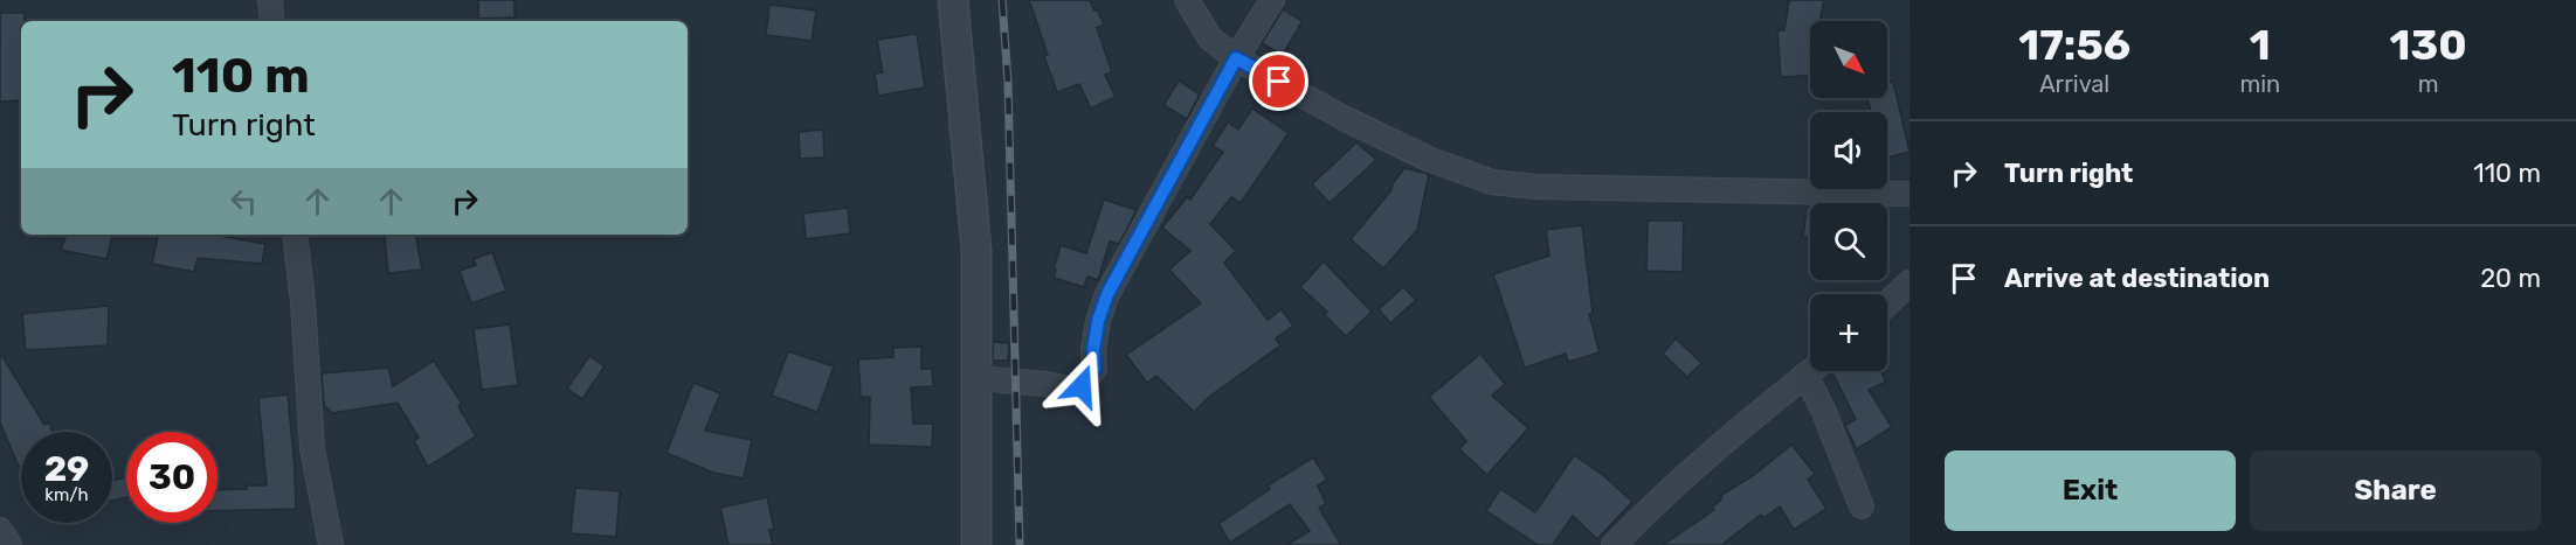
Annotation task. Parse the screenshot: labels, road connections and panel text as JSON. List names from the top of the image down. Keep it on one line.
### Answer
{"north":"bottom right","page":{"eta":["17:56","Arrival","1","min","130","m"],"map_buttons":"+","turn":["110 m","Turn right"],"list":[{"name":"Turn right","value":"110 m"},{"name":"Arrive at destination","value":"20 m"}],"speed":"29 km/h","limit":"30","buttons":["Exit","Share"]}}
